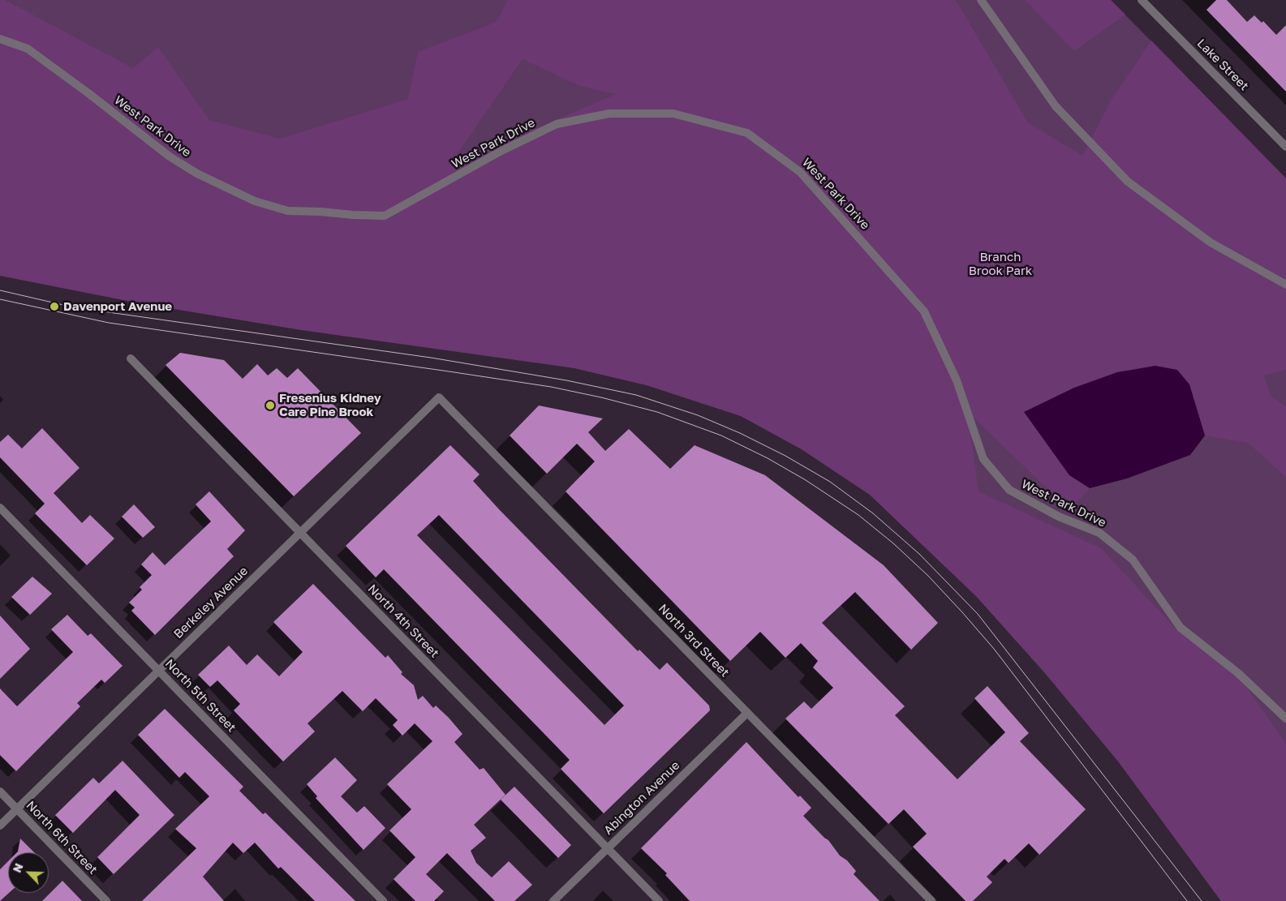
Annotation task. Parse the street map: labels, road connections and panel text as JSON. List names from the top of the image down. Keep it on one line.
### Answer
{"streets":{"street":["Lake Street","West Park Drive","Berkeley Avenue","North 4th Street","North 3rd Street","North 5th Street","Abington Avenue","North 6th Street"]},"crossings":[["Berkeley Avenue","North 4th Street"],["Berkeley Avenue","North 3rd Street"],["Berkeley Avenue","North 5th Street"],["Berkeley Avenue","North 6th Street"],["North 4th Street","Abington Avenue"],["North 3rd Street","Abington Avenue"]],"parks":["Branch Brook Park"],"places":["Davenport Avenue","Fresenius Kidney Care Pine Brook"],"north":"top left"}
